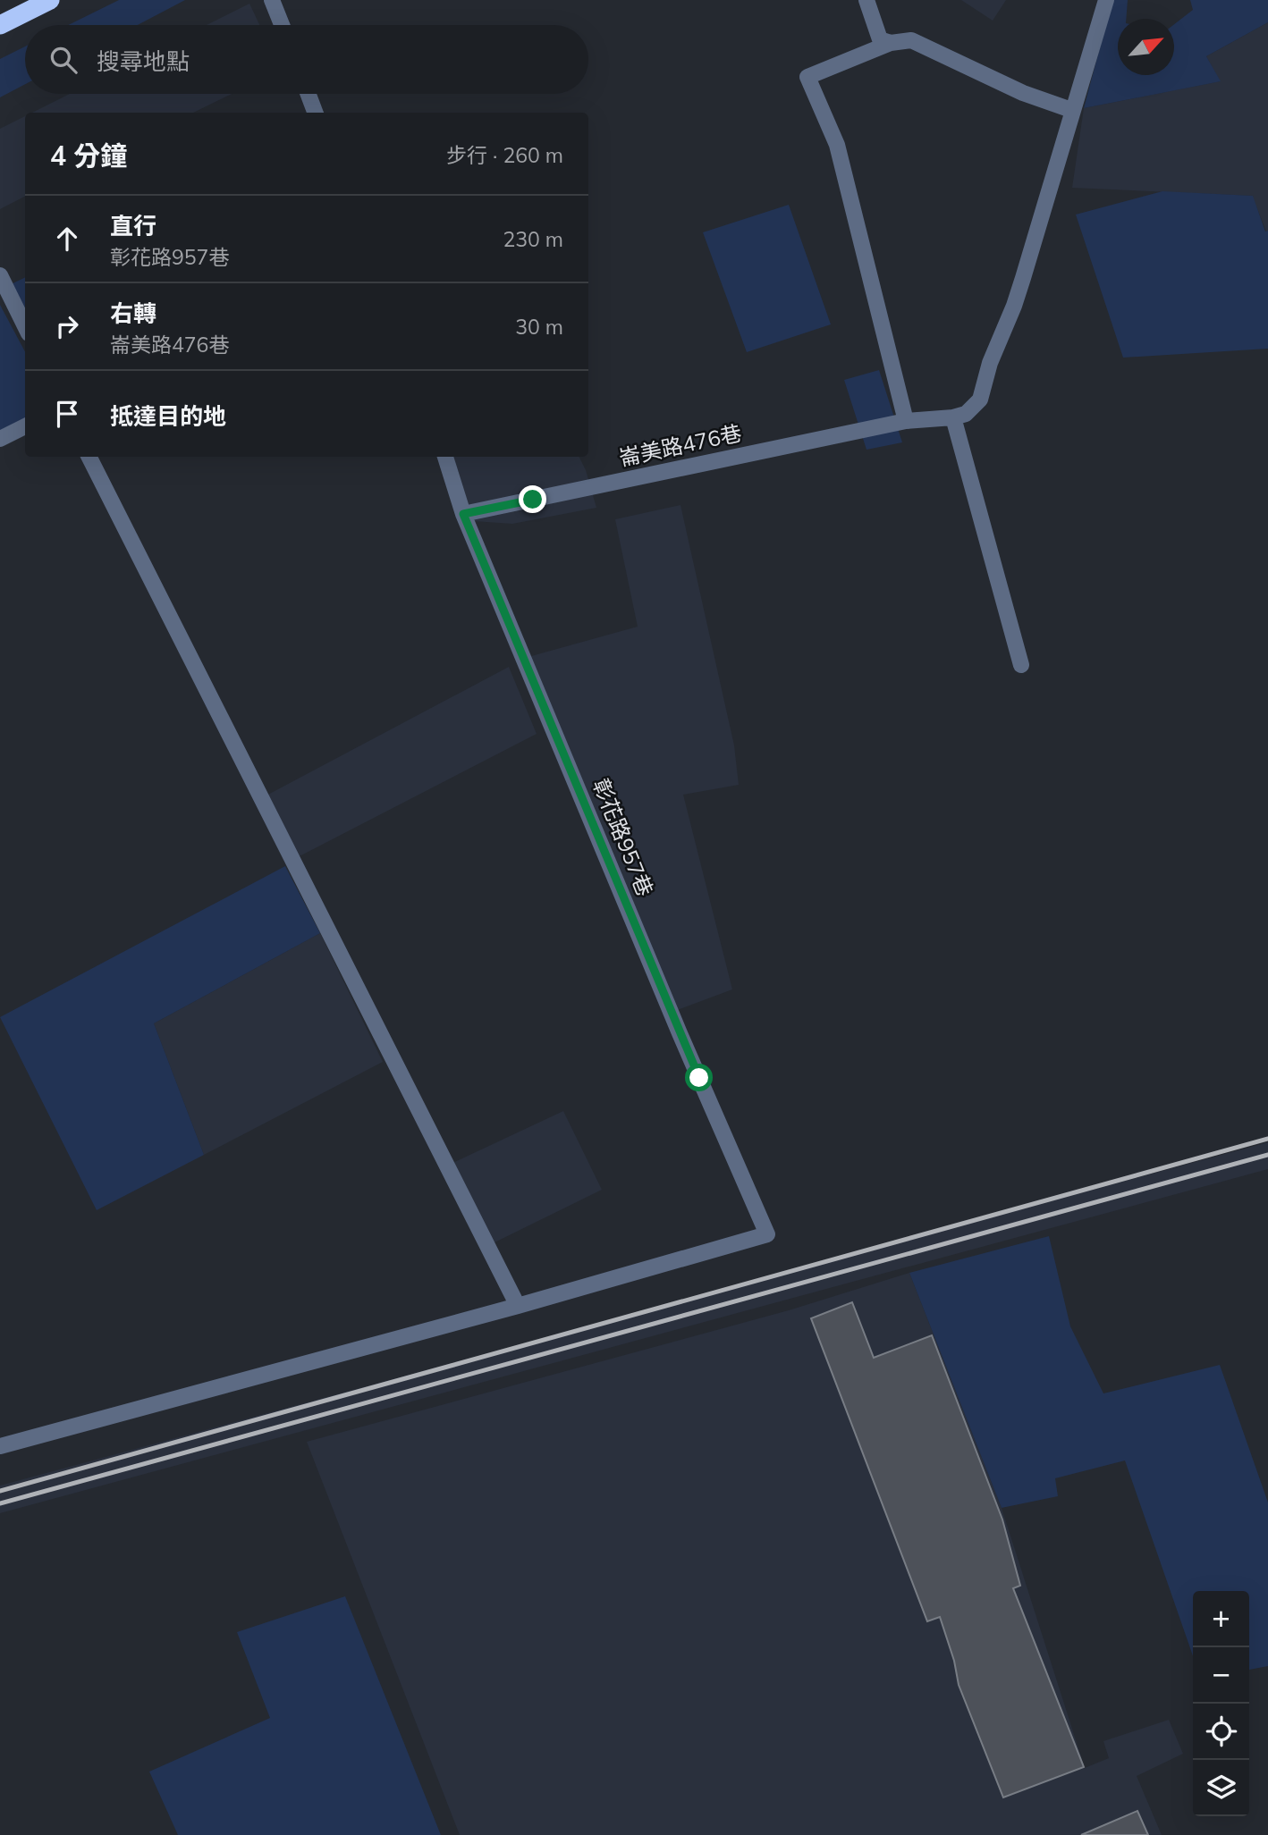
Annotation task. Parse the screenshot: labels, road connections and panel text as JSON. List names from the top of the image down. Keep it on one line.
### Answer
{"streets":{"street":["崙美路476巷","彰花路957巷"]},"crossings":[["崙美路476巷","彰花路957巷"]],"north":"top right","page":{"search":"搜尋地點","heading":["4 分鐘","步行 · 260 m"],"list":[["直行","彰花路957巷","230 m"],["右轉","崙美路476巷","30 m"],"抵達目的地"],"map_buttons":["+","−"]}}
